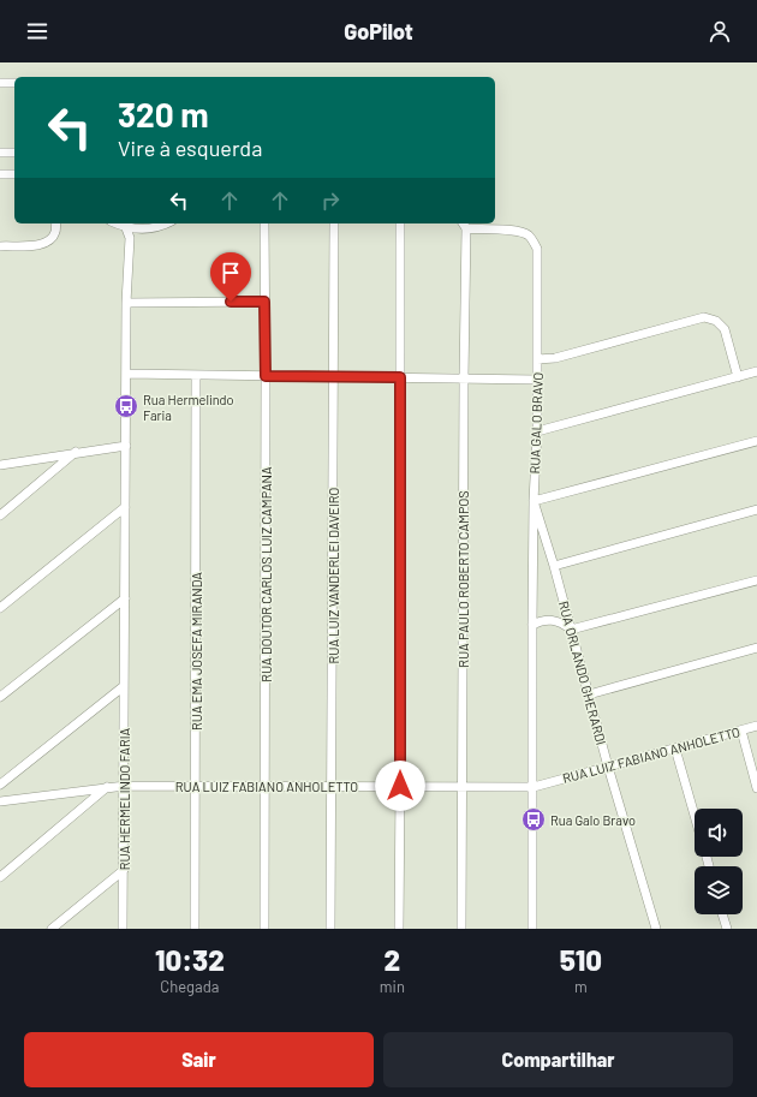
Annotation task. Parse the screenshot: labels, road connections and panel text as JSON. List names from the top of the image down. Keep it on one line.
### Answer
{"streets":{"street":["RUA GALO BRAVO","RUA DOUTOR CARLOS LUIZ CAMPANA","RUA LUIZ VANDERLEI DAVEIRO","RUA PAULO ROBERTO CAMPOS","RUA EMA JOSEFA MIRANDA","RUA ORLANDO GHERARDI","RUA LUIZ FABIANO ANHOLETTO","RUA HERMELINDO FARIA"]},"crossings":[["RUA GALO BRAVO","RUA PAULO ROBERTO CAMPOS"],["RUA GALO BRAVO","RUA ORLANDO GHERARDI"],["RUA GALO BRAVO","RUA LUIZ FABIANO ANHOLETTO"],["RUA DOUTOR CARLOS LUIZ CAMPANA","RUA LUIZ FABIANO ANHOLETTO"],["RUA LUIZ VANDERLEI DAVEIRO","RUA LUIZ FABIANO ANHOLETTO"],["RUA PAULO ROBERTO CAMPOS","RUA LUIZ FABIANO ANHOLETTO"],["RUA EMA JOSEFA MIRANDA","RUA LUIZ FABIANO ANHOLETTO"],["RUA ORLANDO GHERARDI","RUA LUIZ FABIANO ANHOLETTO"],["RUA LUIZ FABIANO ANHOLETTO","RUA HERMELINDO FARIA"]],"places":{"bus stop":["Rua Hermelindo Faria","Rua Galo Bravo"]},"page":{"header":"GoPilot","turn":["320 m","Vire à esquerda"],"eta":["10:32","Chegada","2","min","510","m"],"buttons":["Sair","Compartilhar"]}}
